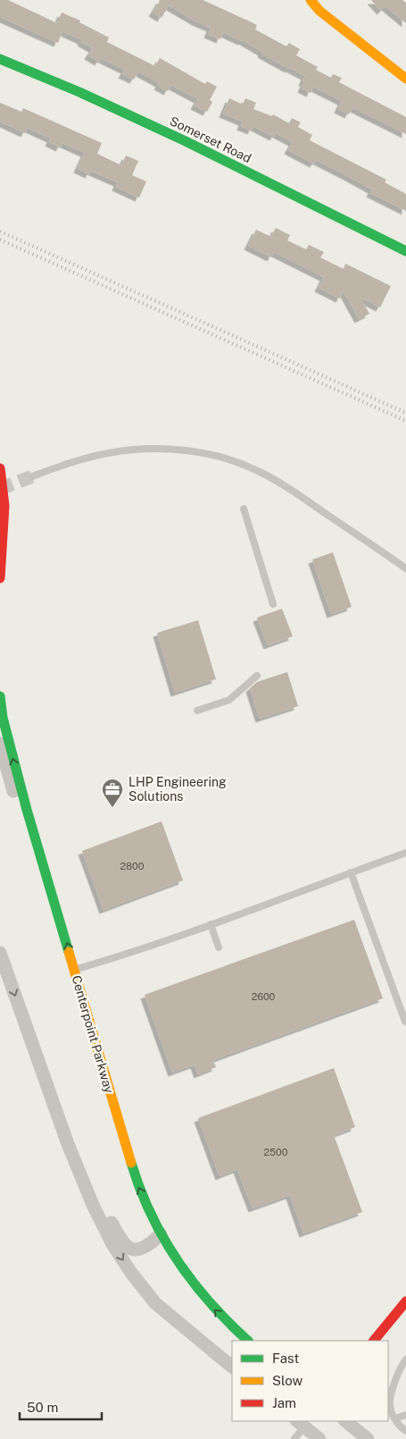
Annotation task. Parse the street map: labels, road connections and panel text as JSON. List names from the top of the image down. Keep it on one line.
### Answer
{"streets":{"street":["Somerset Road","Centerpoint Parkway"]},"places":{"office":["LHP Engineering Solutions"]},"house_numbers":["2800","2600","2500"],"legend":["Fast","Slow","Jam"],"scale_bar":"50 m"}
